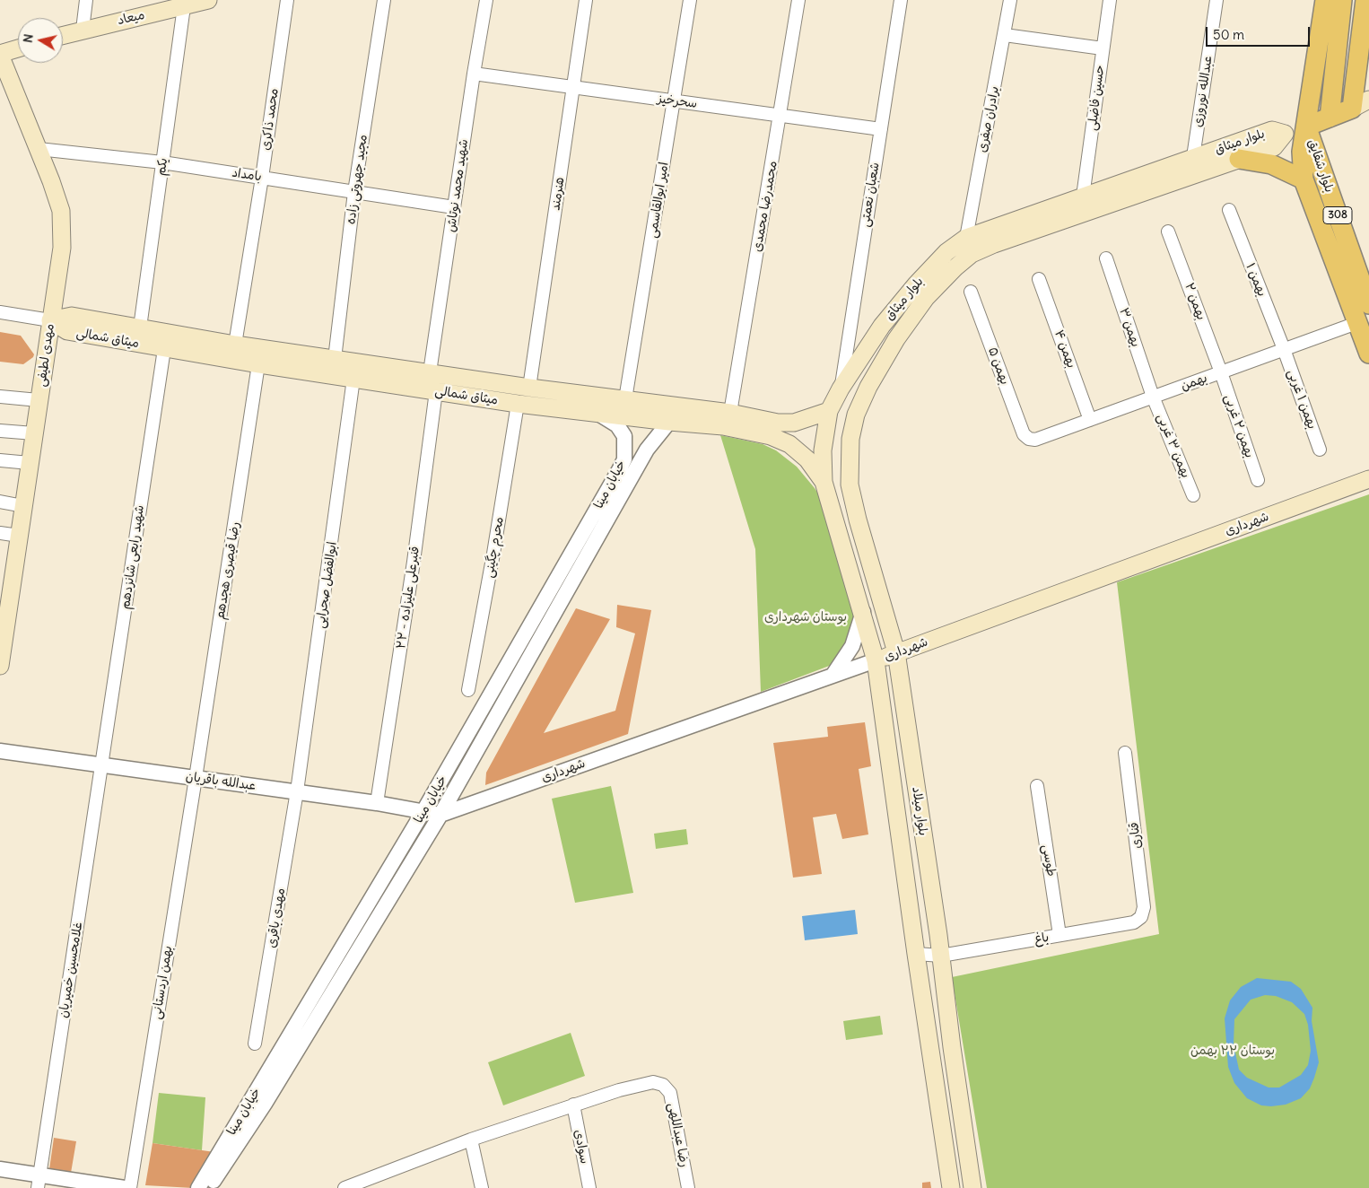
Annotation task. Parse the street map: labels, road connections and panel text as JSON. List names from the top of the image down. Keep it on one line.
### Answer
{"streets":{"main road":["میعاد","بلوار میثاق","بلوار شقایق","308","میثاق شمالی","مهدی لطیفی","شهرداری","بلوار میلاد"],"street":["عبدالله نوروزی","حسین فاضلی","سحرخیز","محمد ذاکری","برادران صفری","یکم","بامداد","مجید جهروتی زاده","شهید محمد نوتاش","هنرمند","شعبان نعمتی","امیر ابوالقاسمی","محمدرضا محمدی","بهمن ۱","بهمن ۲","بهمن ۳","بهمن ۴","بهمن ۵","بهمن","بهمن ۱ غربی","بهمن ۲ غربی","بهمن ۳ غربی","خیابان مینا","محرم چگینی","شهید رابعی شانزدهم","رضا قیصری هجدهم","ابوالفضل صحرایی","قنبرعلی علیزاده - ۲۲","عبدالله باقریان","قناری","طوسی","مهدی باقری","باغ","غلامحسین خمیریان","بهمن اردستانی","رضا عبداللهی","سوادی"]},"crossings":[["میعاد","یکم"],["عبدالله نوروزی","بلوار میثاق"],["حسین فاضلی","بلوار میثاق"],["سحرخیز","شهید محمد نوتاش"],["سحرخیز","هنرمند"],["سحرخیز","شعبان نعمتی"],["سحرخیز","امیر ابوالقاسمی"],["سحرخیز","محمدرضا محمدی"],["محمد ذاکری","بامداد"],["محمد ذاکری","میثاق شمالی"],["برادران صفری","بلوار میثاق"],["بلوار میثاق","شعبان نعمتی"],["بلوار میثاق","میثاق شمالی"],["بلوار میثاق","بلوار میلاد"],["بلوار شقایق","308"],["بلوار شقایق","بهمن"],["یکم","بامداد"],["یکم","میثاق شمالی"],["بامداد","مجید جهروتی زاده"],["بامداد","شهید محمد نوتاش"],["بامداد","مهدی لطیفی"],["مجید جهروتی زاده","میثاق شمالی"],["شهید محمد نوتاش","میثاق شمالی"],["هنرمند","میثاق شمالی"],["امیر ابوالقاسمی","میثاق شمالی"],["محمدرضا محمدی","میثاق شمالی"],["بهمن ۱","بهمن"],["بهمن ۱","بهمن ۱ غربی"],["بهمن ۲","بهمن"],["بهمن ۲","بهمن ۲ غربی"],["بهمن ۳","بهمن"],["بهمن ۳","بهمن ۳ غربی"],["میثاق شمالی","مهدی لطیفی"],["میثاق شمالی","خیابان مینا"],["میثاق شمالی","محرم چگینی"],["میثاق شمالی","شهید رابعی شانزدهم"],["میثاق شمالی","رضا قیصری هجدهم"],["میثاق شمالی","ابوالفضل صحرایی"],["میثاق شمالی","قنبرعلی علیزاده - ۲۲"],["میثاق شمالی","بلوار میلاد"],["بهمن ۴","بهمن"],["بهمن ۵","بهمن"],["بهمن","بهمن ۱ غربی"],["بهمن","بهمن ۲ غربی"],["بهمن","بهمن ۳ غربی"],["خیابان مینا","شهرداری"],["خیابان مینا","عبدالله باقریان"],["شهرداری","عبدالله باقریان"],["شهرداری","بلوار میلاد"],["شهید رابعی شانزدهم","عبدالله باقریان"],["شهید رابعی شانزدهم","غلامحسین خمیریان"],["رضا قیصری هجدهم","عبدالله باقریان"],["رضا قیصری هجدهم","بهمن اردستانی"],["ابوالفضل صحرایی","عبدالله باقریان"],["ابوالفضل صحرایی","مهدی باقری"],["قنبرعلی علیزاده - ۲۲","عبدالله باقریان"],["عبدالله باقریان","مهدی باقری"],["عبدالله باقریان","غلامحسین خمیریان"],["عبدالله باقریان","بهمن اردستانی"],["بلوار میلاد","باغ"],["قناری","باغ"],["طوسی","باغ"],["رضا عبداللهی","سوادی"]],"parks":["بوستان شهرداری","بوستان ۲۲ بهمن"],"scale_bar":"50 m","north":"left"}
